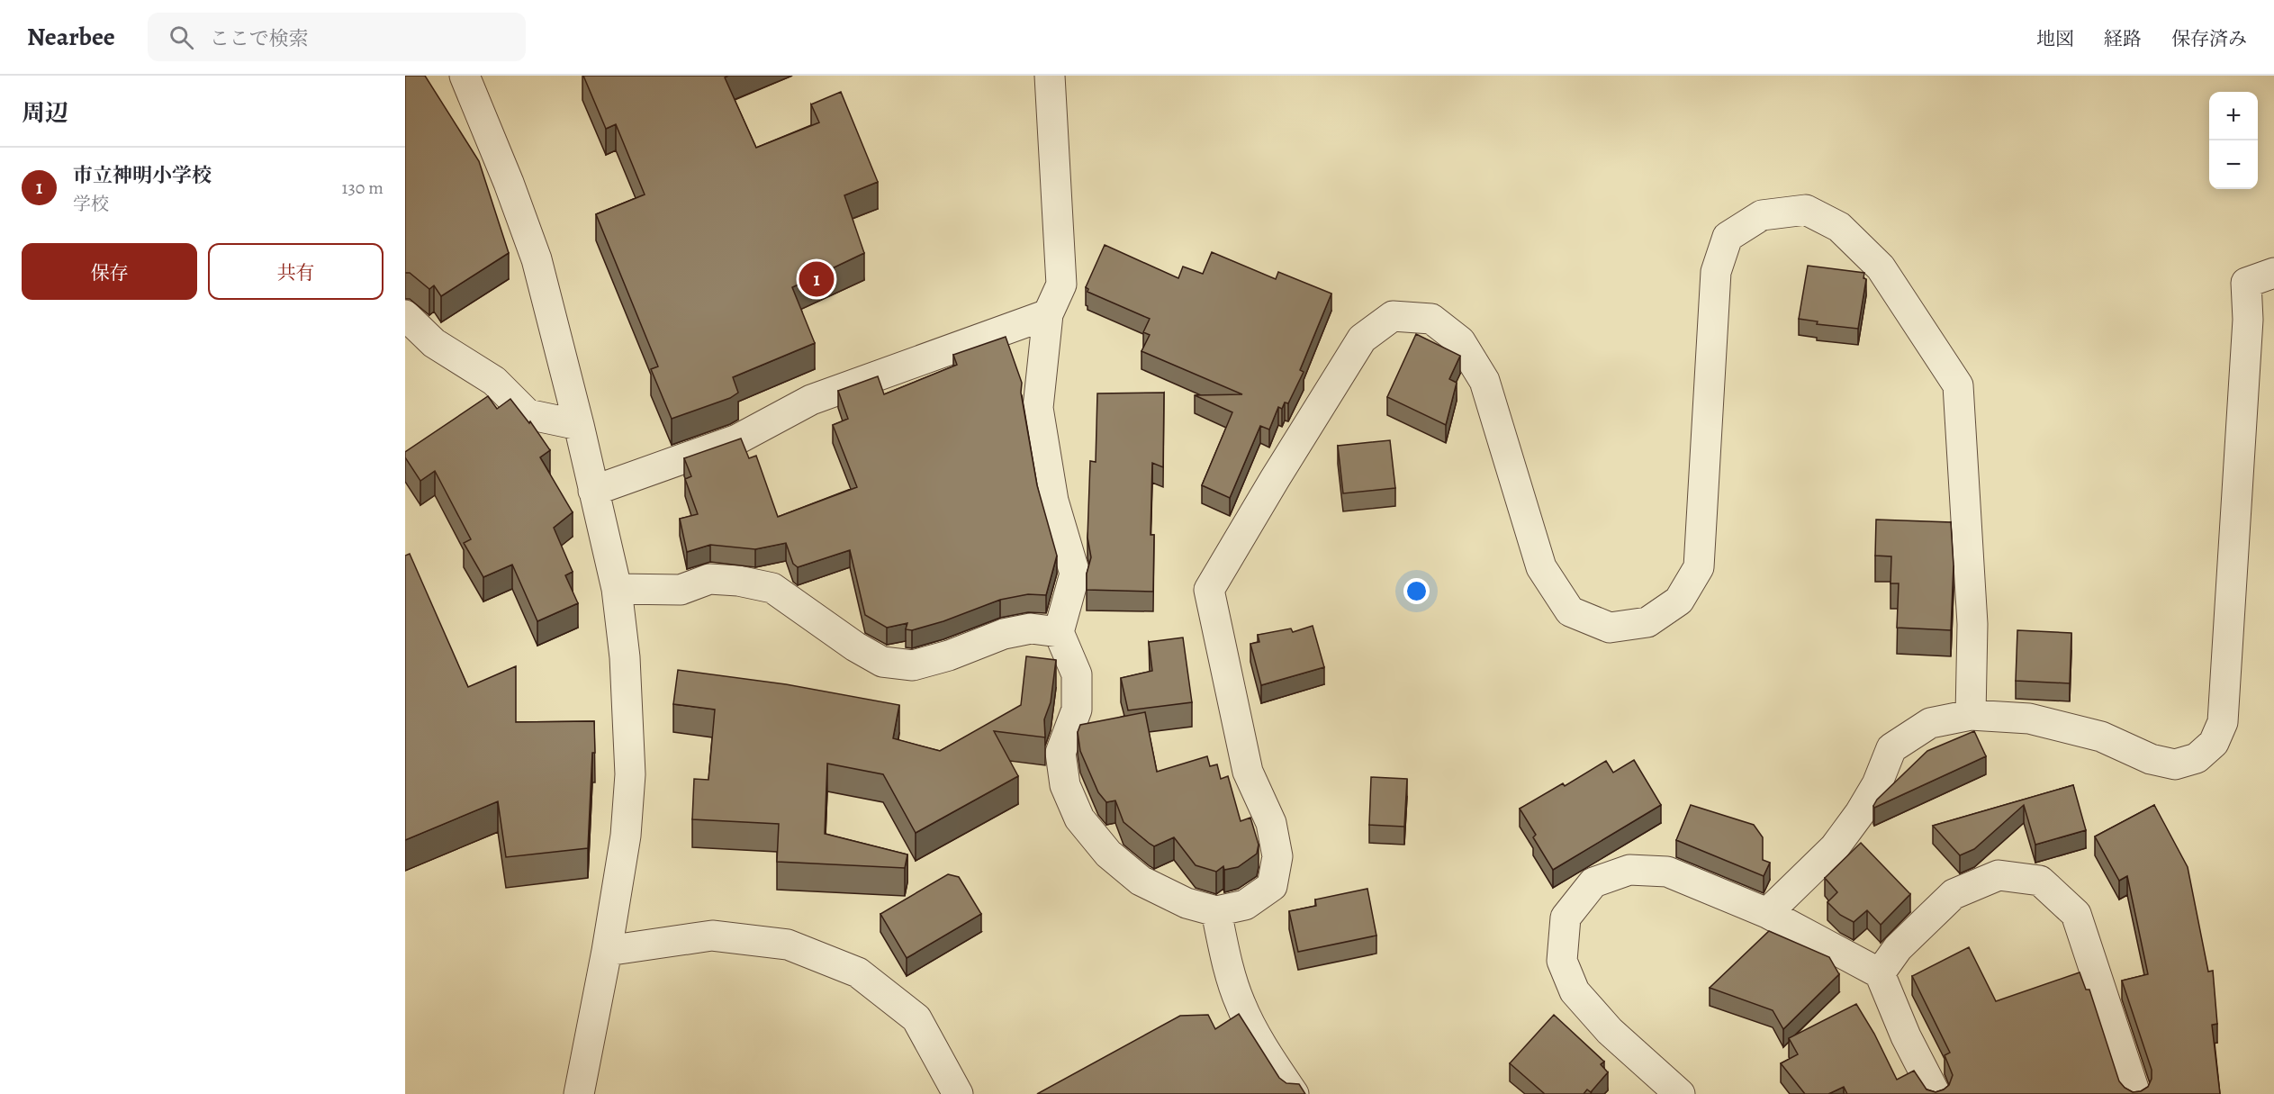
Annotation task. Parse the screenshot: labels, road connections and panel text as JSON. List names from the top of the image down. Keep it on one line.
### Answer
{"page":{"header":"Nearbee","search":"ここで検索","nav":["地図","経路","保存済み"],"heading":"周辺","map_buttons":["+","−"],"list":[{"mark":"1","name":"市立神明小学校","note":"学校","value":"130 m"}],"buttons":["保存","共有"],"pins":"1"}}
